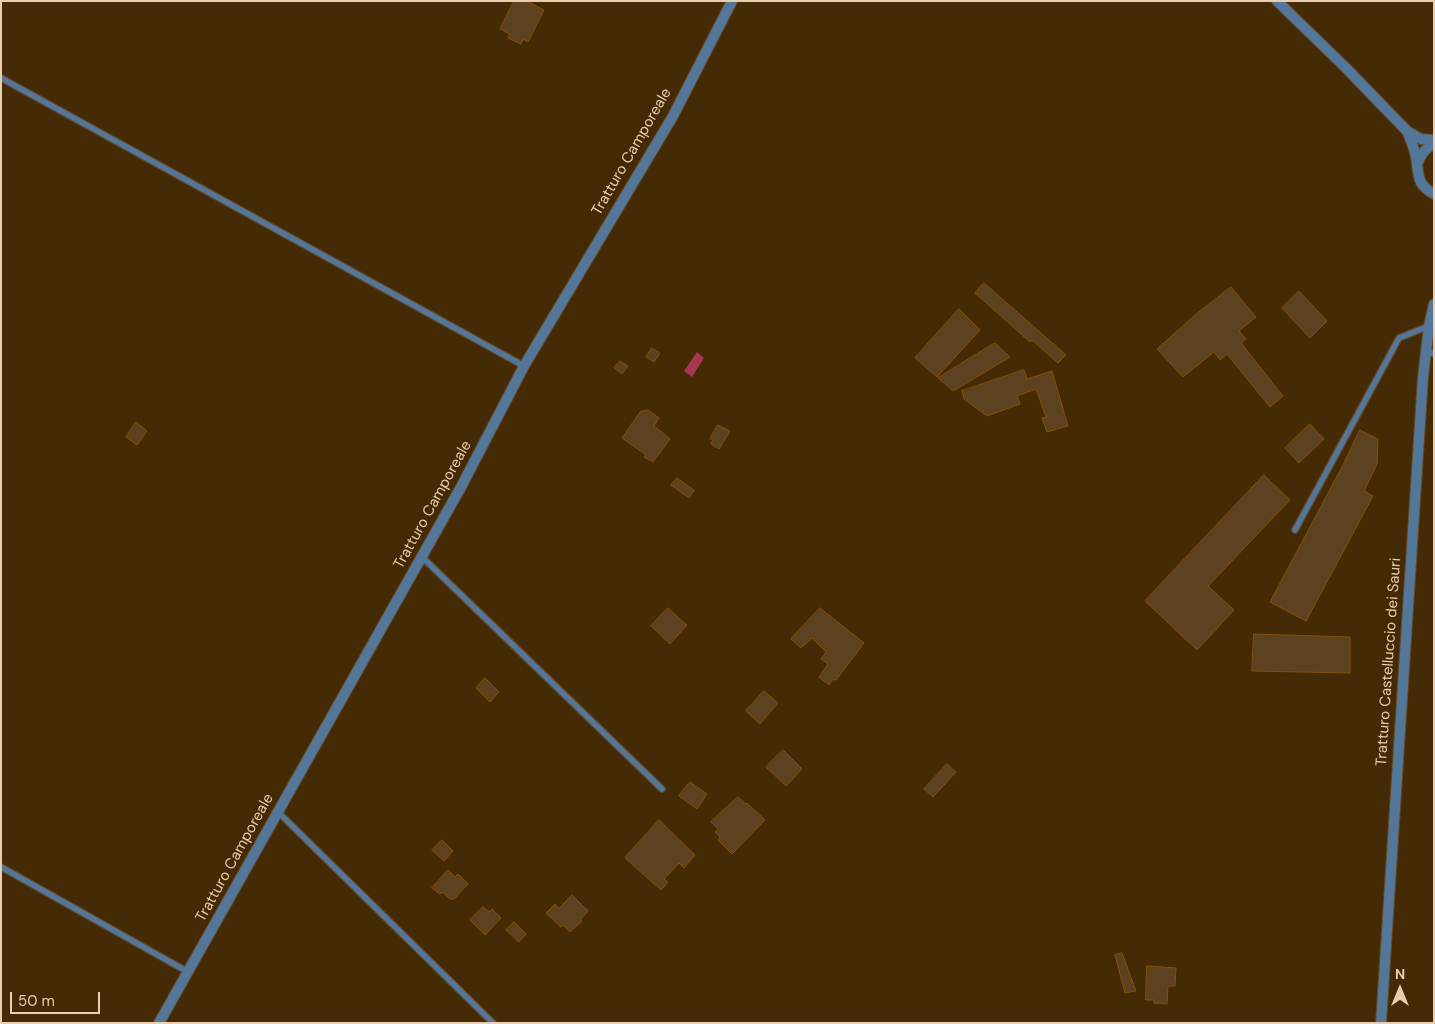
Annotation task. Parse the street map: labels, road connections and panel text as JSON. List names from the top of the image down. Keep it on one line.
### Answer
{"streets":{"street":["Tratturo Camporeale","Tratturo Castelluccio dei Sauri"]},"scale_bar":"50 m","north":"top"}
